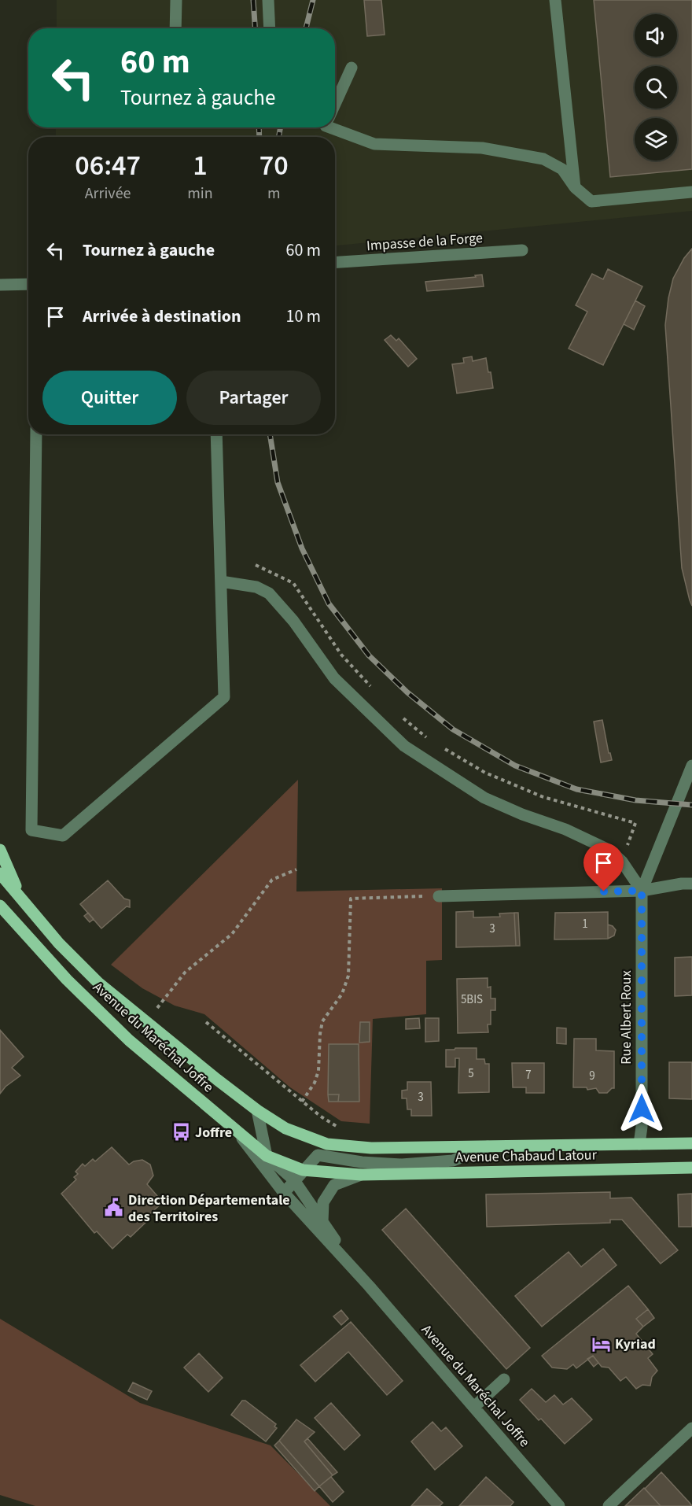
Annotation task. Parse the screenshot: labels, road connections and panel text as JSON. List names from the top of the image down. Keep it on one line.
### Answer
{"streets":{"main road":["Avenue du Maréchal Joffre","Avenue Chabaud Latour"],"street":["Impasse de la Forge","Rue Albert Roux"]},"crossings":[["Rue Albert Roux","Avenue Chabaud Latour"],["Avenue du Maréchal Joffre","Avenue Chabaud Latour"]],"places":{"bus stop":["Joffre"],"public building":["Direction Départementale des Territoires"],"hotel":["Kyriad"]},"house_numbers":["1","3","5BIS","5","7","9","3"],"page":{"turn":["60 m","Tournez à gauche"],"eta":["06:47","Arrivée","1","min","70","m"],"list":[{"name":"Tournez à gauche","value":"60 m"},{"name":"Arrivée à destination","value":"10 m"}],"buttons":["Quitter","Partager"]}}
